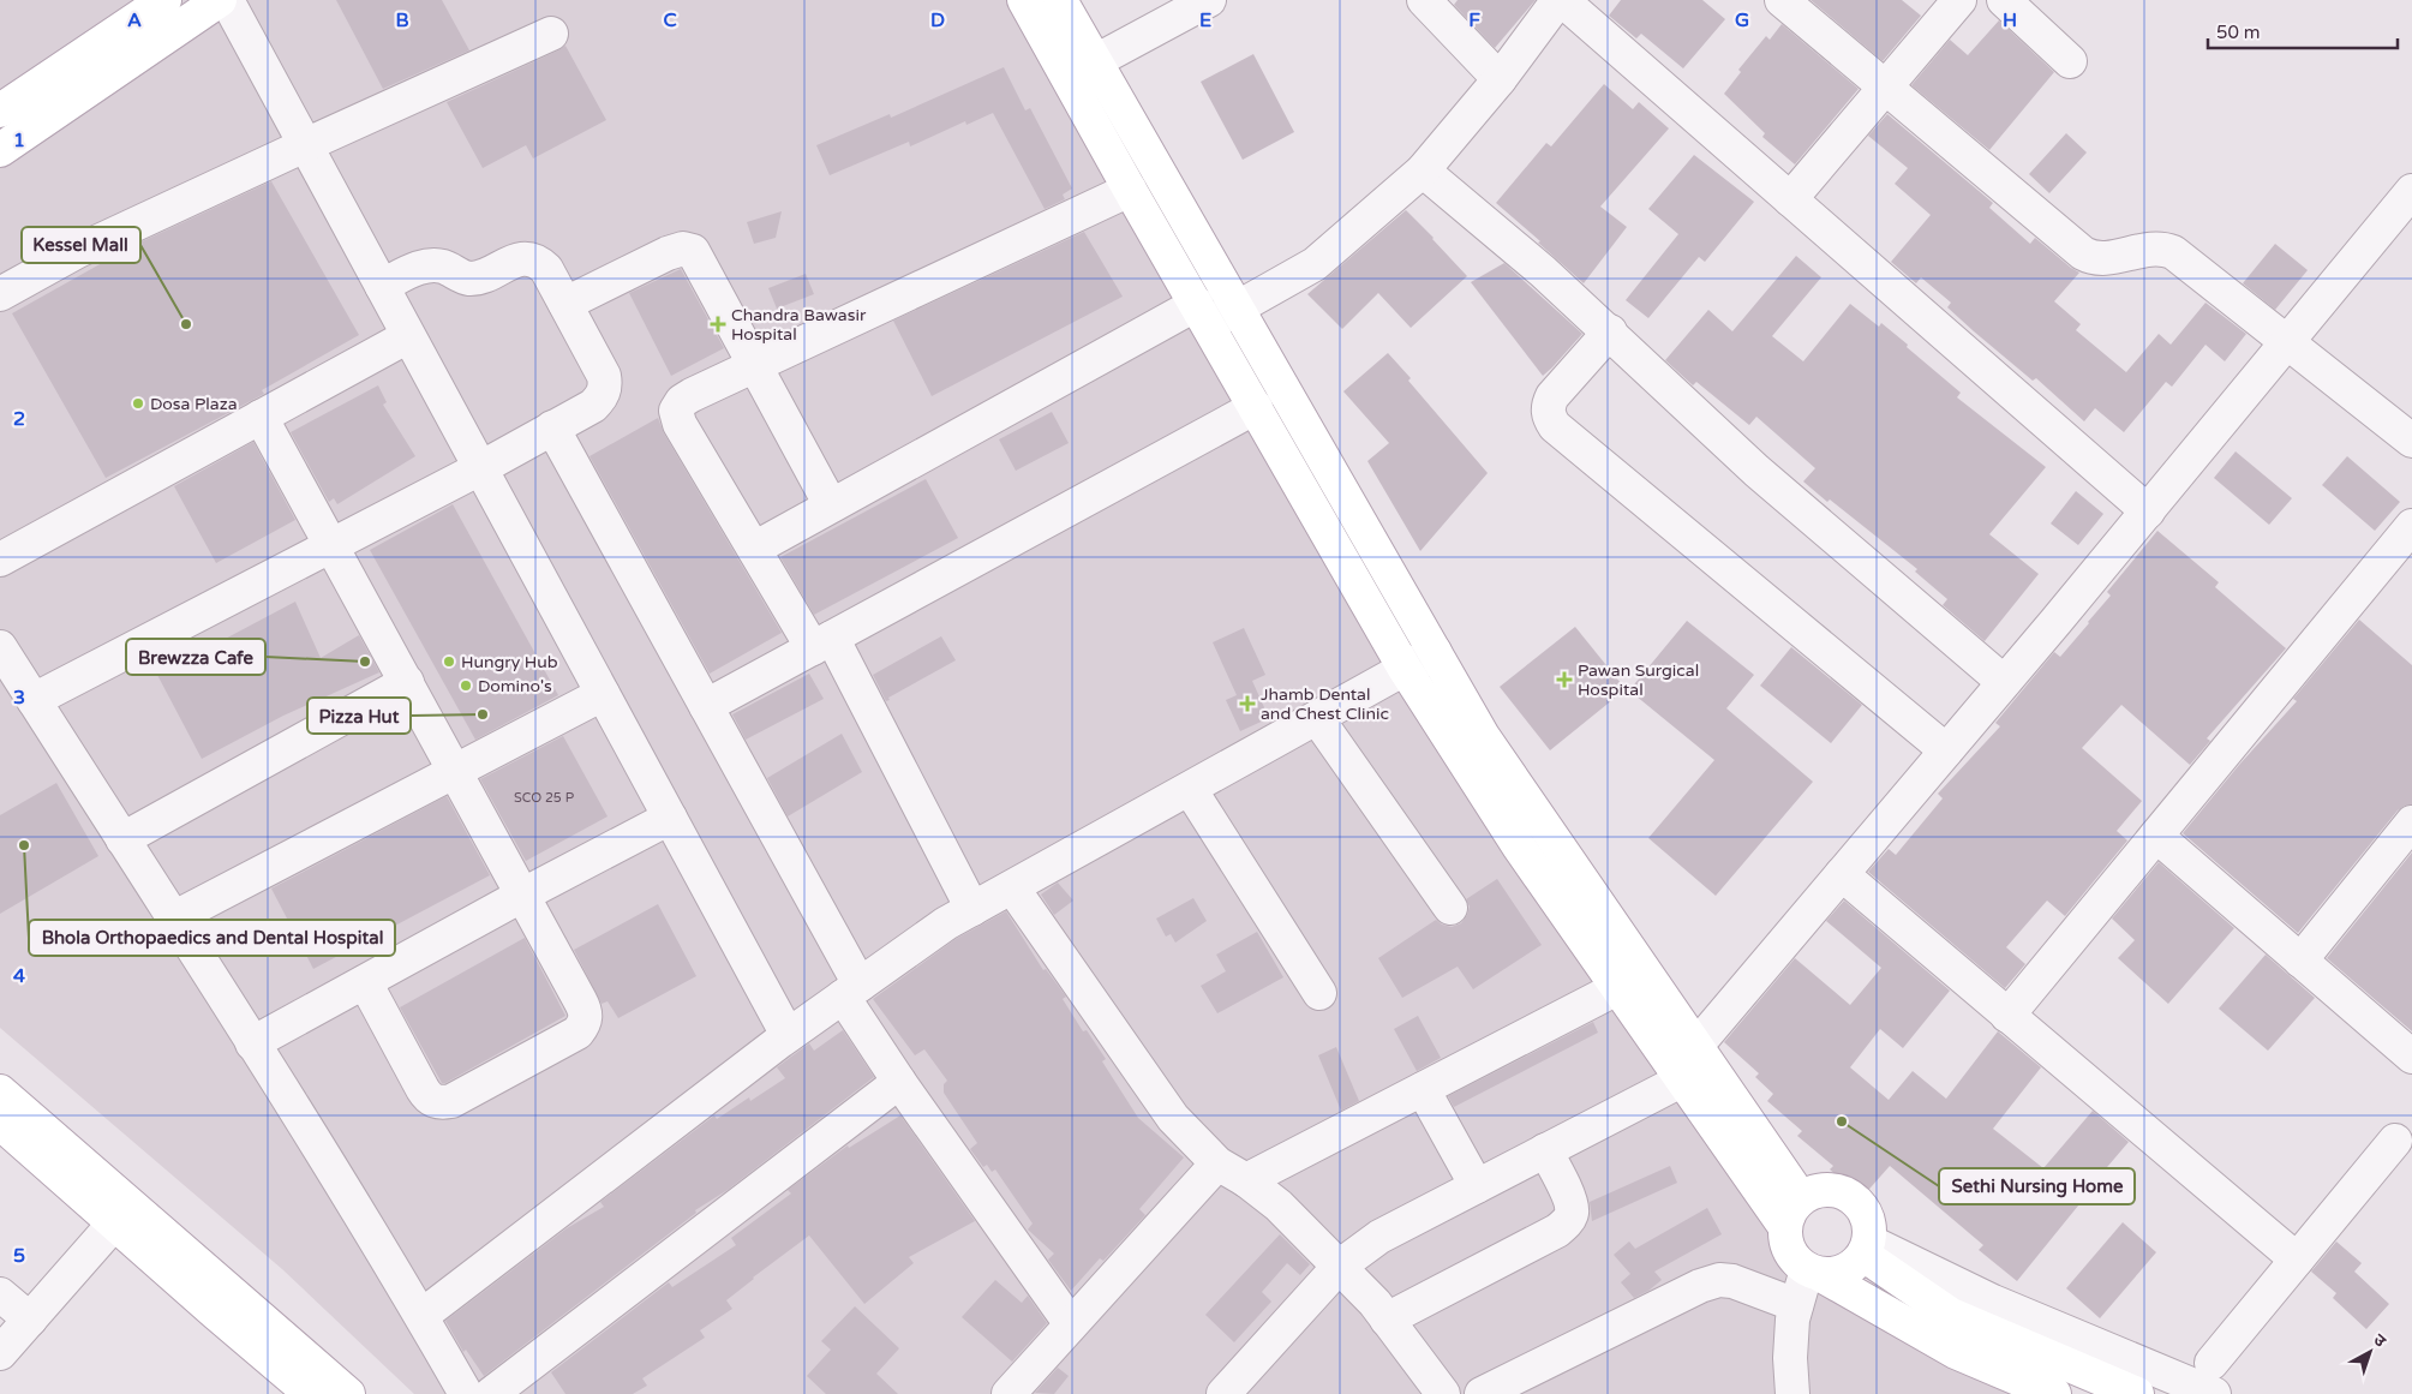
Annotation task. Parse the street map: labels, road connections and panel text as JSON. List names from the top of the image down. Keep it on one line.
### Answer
{"places":{"other":["Kessel Mall","Dosa Plaza","Brewzza Cafe","Hungry Hub","Domino's","Pizza Hut","Bhola Orthopaedics and Dental Hospital","Sethi Nursing Home"],"health":["Chandra Bawasir Hospital","Pawan Surgical Hospital","Jhamb Dental and Chest Clinic"]},"house_numbers":["SCO 25 P"],"scale_bar":"50 m","north":"top right","grid":{"columns":["A","B","C","D","E","F","G","H"],"rows":["1","2","3","4","5"]}}
